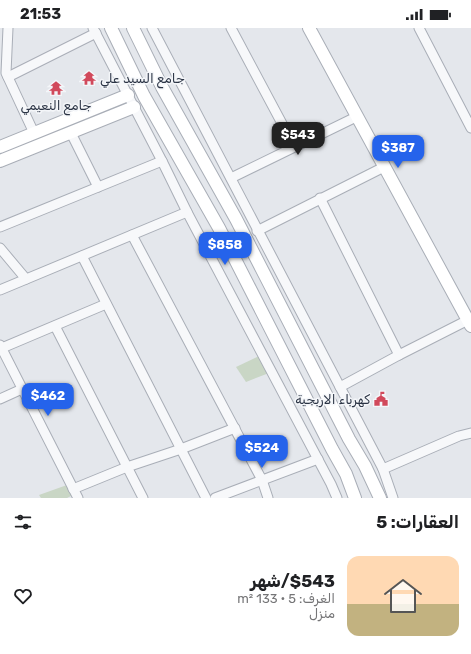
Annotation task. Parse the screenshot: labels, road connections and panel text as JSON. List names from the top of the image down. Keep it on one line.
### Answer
{"places":{"temple":["جامع السيد علي","جامع النعيمي"],"public building":["كهرباء الاربجية"]},"page":{"status":"21:53","price":["$543","$387","$858","$462","$524"],"heading":"العقارات: 5","list":[{"name":"$543/شهر","note":"الغرف: 5 · 133 m² · منزل"}]}}
